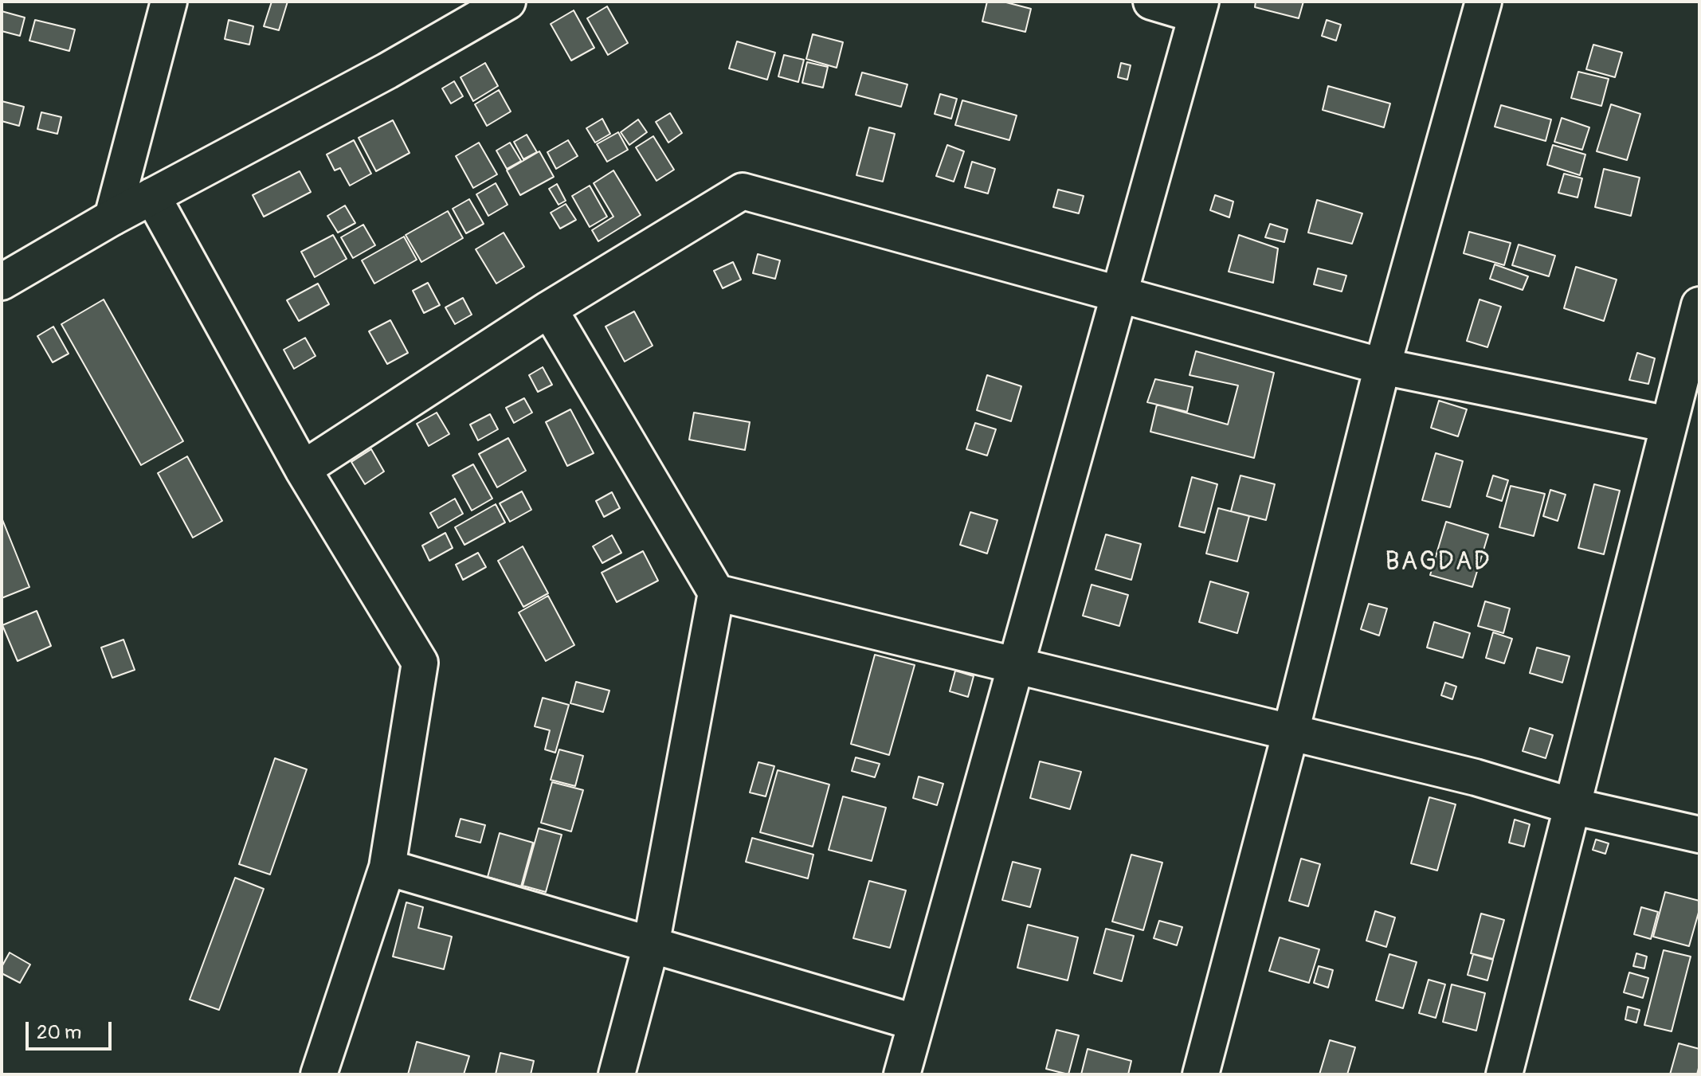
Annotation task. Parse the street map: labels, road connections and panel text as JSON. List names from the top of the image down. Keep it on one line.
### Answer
{"districts":["BAGDAD"],"scale_bar":"20 m"}
